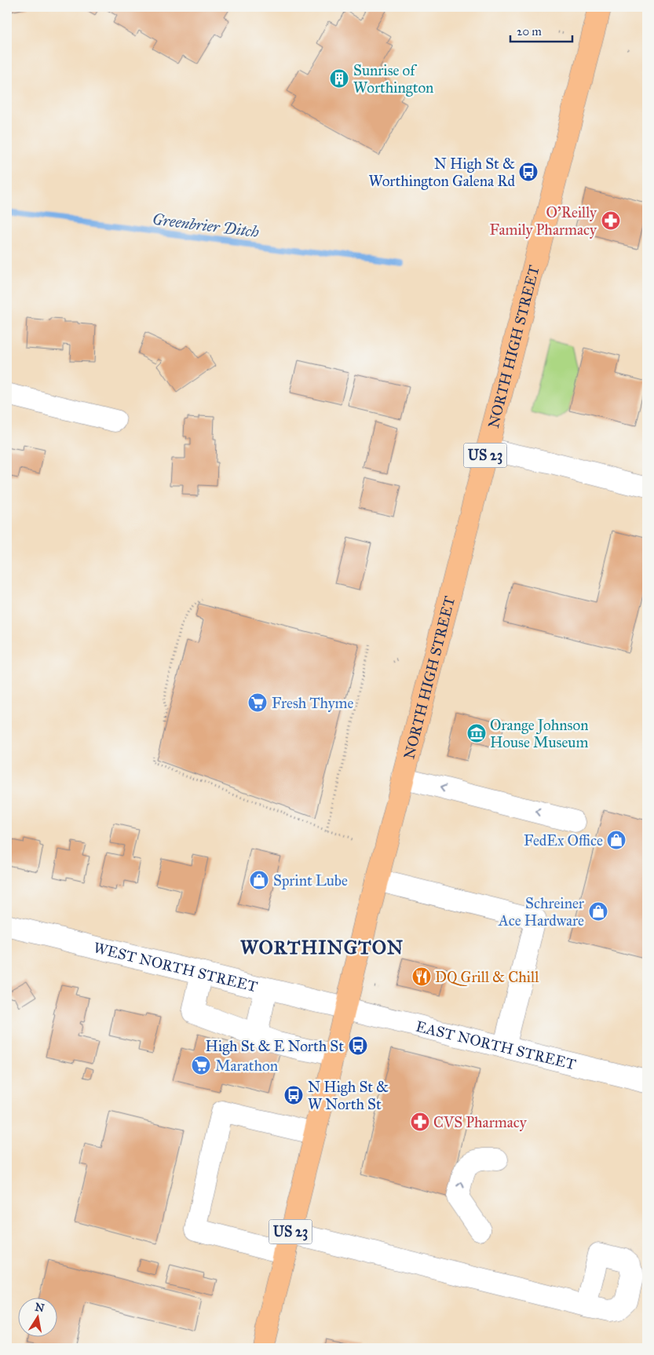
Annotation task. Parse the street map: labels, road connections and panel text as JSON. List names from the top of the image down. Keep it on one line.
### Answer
{"streets":{"main road":["NORTH HIGH STREET","US 23"],"street":["WEST NORTH STREET","EAST NORTH STREET"]},"crossings":[["NORTH HIGH STREET","WEST NORTH STREET"],["NORTH HIGH STREET","EAST NORTH STREET"],["WEST NORTH STREET","EAST NORTH STREET"]],"districts":["WORTHINGTON"],"water":["Greenbrier Ditch"],"places":{"building":["Sunrise of Worthington"],"bus stop":["N High St & Worthington Galena Rd","High St & E North St","N High St & W North St"],"pharmacy":["O'Reilly Family Pharmacy","CVS Pharmacy"],"supermarket":["Fresh Thyme","Marathon"],"museum":["Orange Johnson House Museum"],"shop":["FedEx Office","Sprint Lube","Schreiner Ace Hardware"],"restaurant":["DQ Grill & Chill"]},"scale_bar":"20 m","north":"top"}
